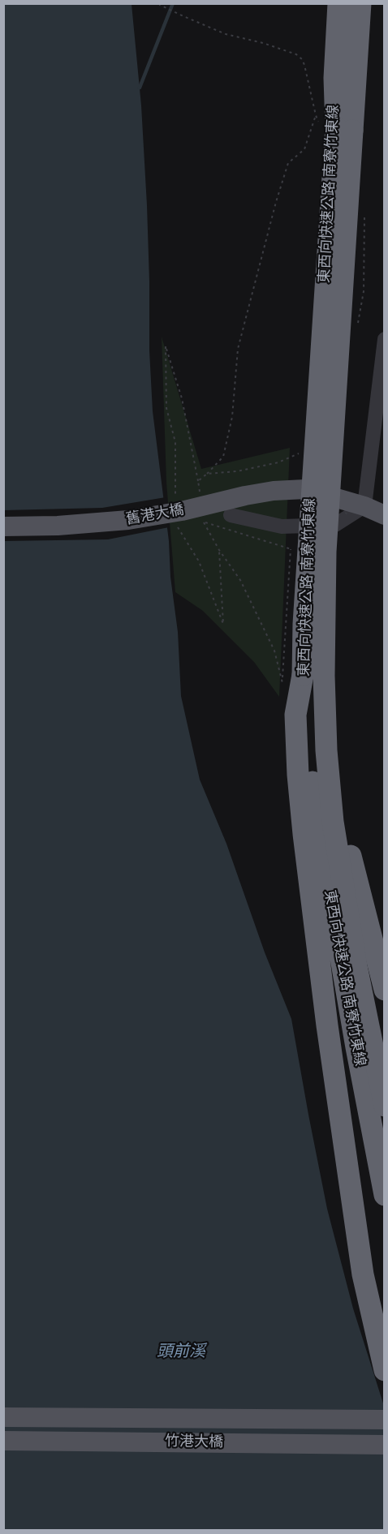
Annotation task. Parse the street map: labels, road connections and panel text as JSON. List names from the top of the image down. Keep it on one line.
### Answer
{"streets":{"highway":["東西向快速公路 南寮竹東線"],"main road":["舊港大橋","竹港大橋"]},"water":["頭前溪"]}
